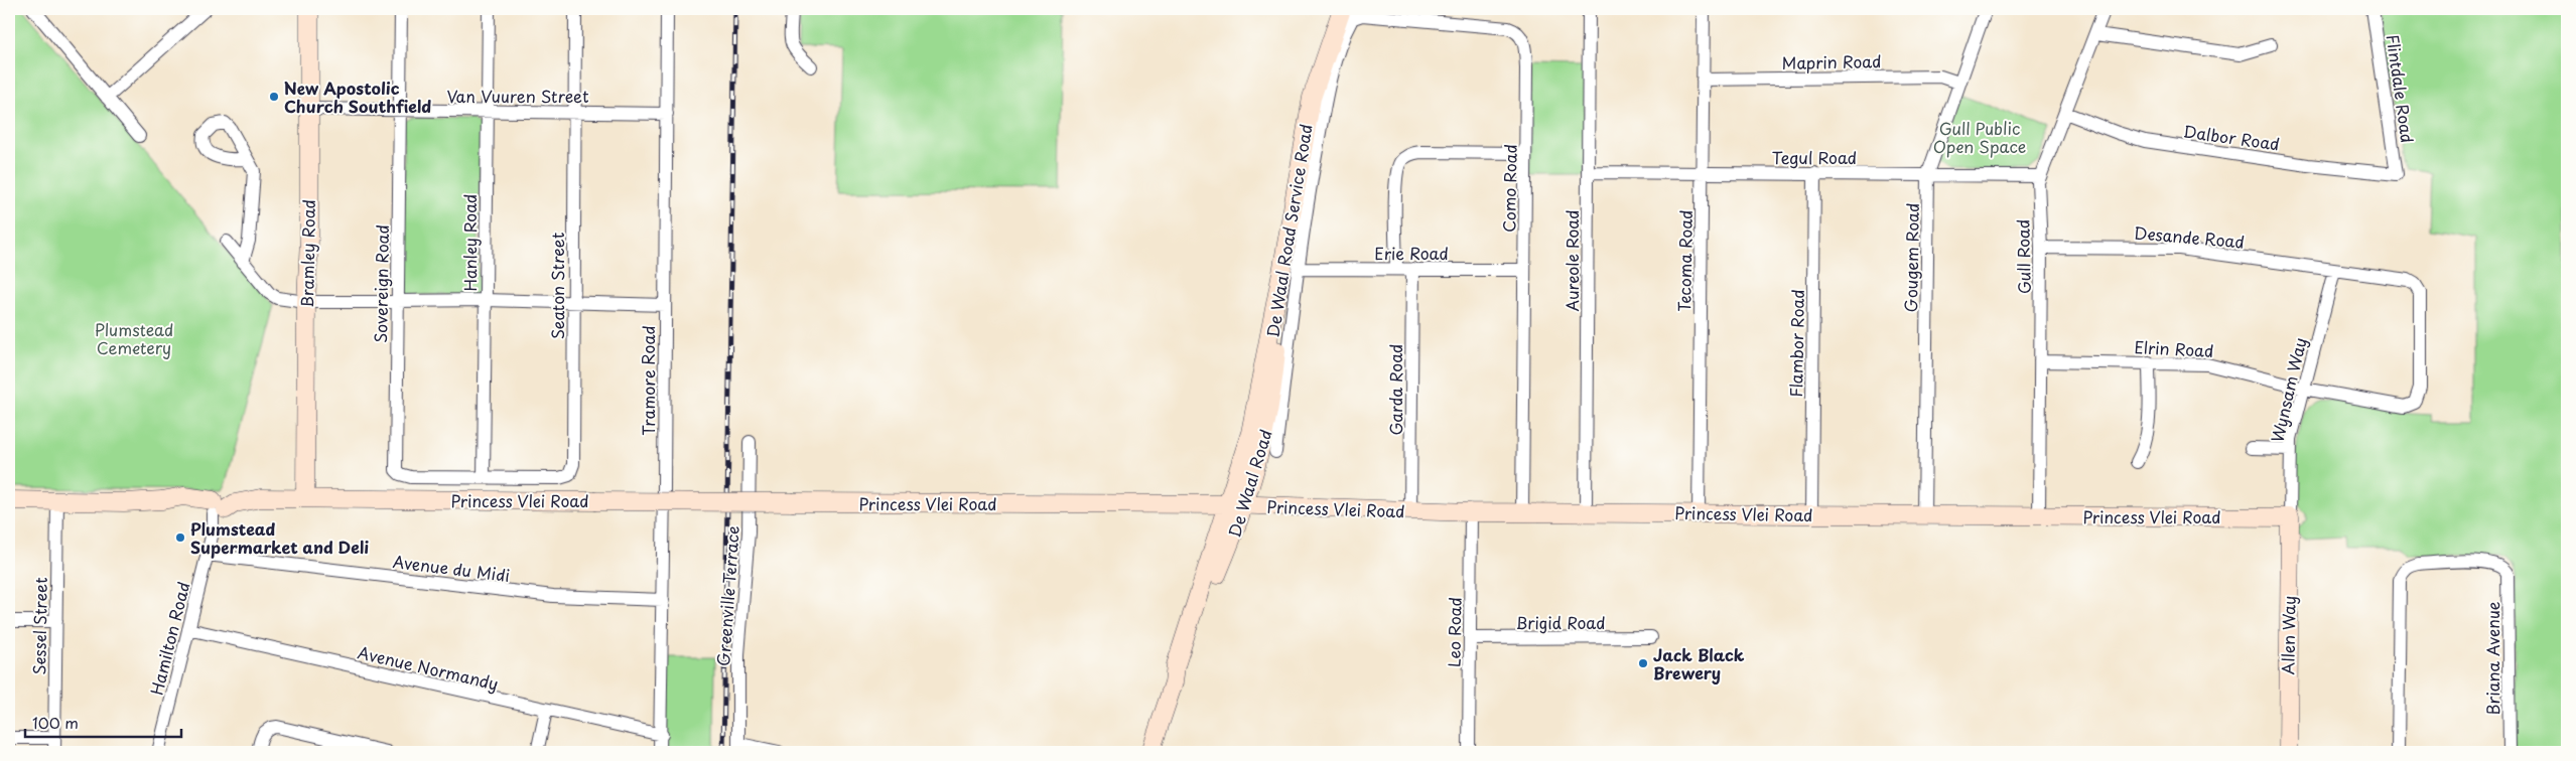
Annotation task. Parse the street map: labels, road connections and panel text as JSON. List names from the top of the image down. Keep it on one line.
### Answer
{"streets":{"street":["Maprin Road","Flintdale Road","Van Vuuren Street","Dalbor Road","Tegul Road","Como Road","De Waal Road Service Road","Desande Road","Hanley Road","Erie Road","Bramley Road","Gull Road","Gougem Road","Aureole Road","Tecoma Road","Sovereign Road","Seaton Street","Flambor Road","Elrin Road","Tramore Road","Garda Road","Wynsam Way","De Waal Road","Princess Vlei Road","Avenue du Midi","Greenville Terrace","Brigid Road","Sessel Street","Leo Road","Allen Way","Hamilton Road","Briana Avenue","Avenue Normandy"]},"crossings":[["Maprin Road","Gougem Road"],["Maprin Road","Tecoma Road"],["Flintdale Road","Dalbor Road"],["Van Vuuren Street","Hanley Road"],["Van Vuuren Street","Bramley Road"],["Van Vuuren Street","Sovereign Road"],["Van Vuuren Street","Seaton Street"],["Van Vuuren Street","Tramore Road"],["Dalbor Road","Gull Road"],["Tegul Road","Gull Road"],["Tegul Road","Gougem Road"],["Tegul Road","Aureole Road"],["Tegul Road","Tecoma Road"],["Tegul Road","Flambor Road"],["Como Road","Erie Road"],["Como Road","De Waal Road"],["Como Road","Princess Vlei Road"],["De Waal Road Service Road","Erie Road"],["De Waal Road Service Road","De Waal Road"],["Desande Road","Gull Road"],["Desande Road","Elrin Road"],["Desande Road","Wynsam Way"],["Hanley Road","Sovereign Road"],["Hanley Road","Seaton Street"],["Erie Road","Garda Road"],["Erie Road","De Waal Road"],["Bramley Road","Princess Vlei Road"],["Gull Road","Elrin Road"],["Gull Road","Princess Vlei Road"],["Gougem Road","Princess Vlei Road"],["Aureole Road","Princess Vlei Road"],["Tecoma Road","Princess Vlei Road"],["Sovereign Road","Seaton Street"],["Flambor Road","Princess Vlei Road"],["Elrin Road","Wynsam Way"],["Tramore Road","Avenue du Midi"],["Tramore Road","Avenue Normandy"],["Garda Road","Princess Vlei Road"],["Wynsam Way","Princess Vlei Road"],["Wynsam Way","Allen Way"],["De Waal Road","Princess Vlei Road"],["Princess Vlei Road","Sessel Street"],["Princess Vlei Road","Leo Road"],["Princess Vlei Road","Allen Way"],["Princess Vlei Road","Hamilton Road"],["Avenue du Midi","Hamilton Road"],["Brigid Road","Leo Road"],["Hamilton Road","Avenue Normandy"]],"parks":["Gull Public Open Space","Plumstead Cemetery"],"places":["New Apostolic Church Southfield","Plumstead Supermarket and Deli","Jack Black Brewery"],"scale_bar":"100 m"}
